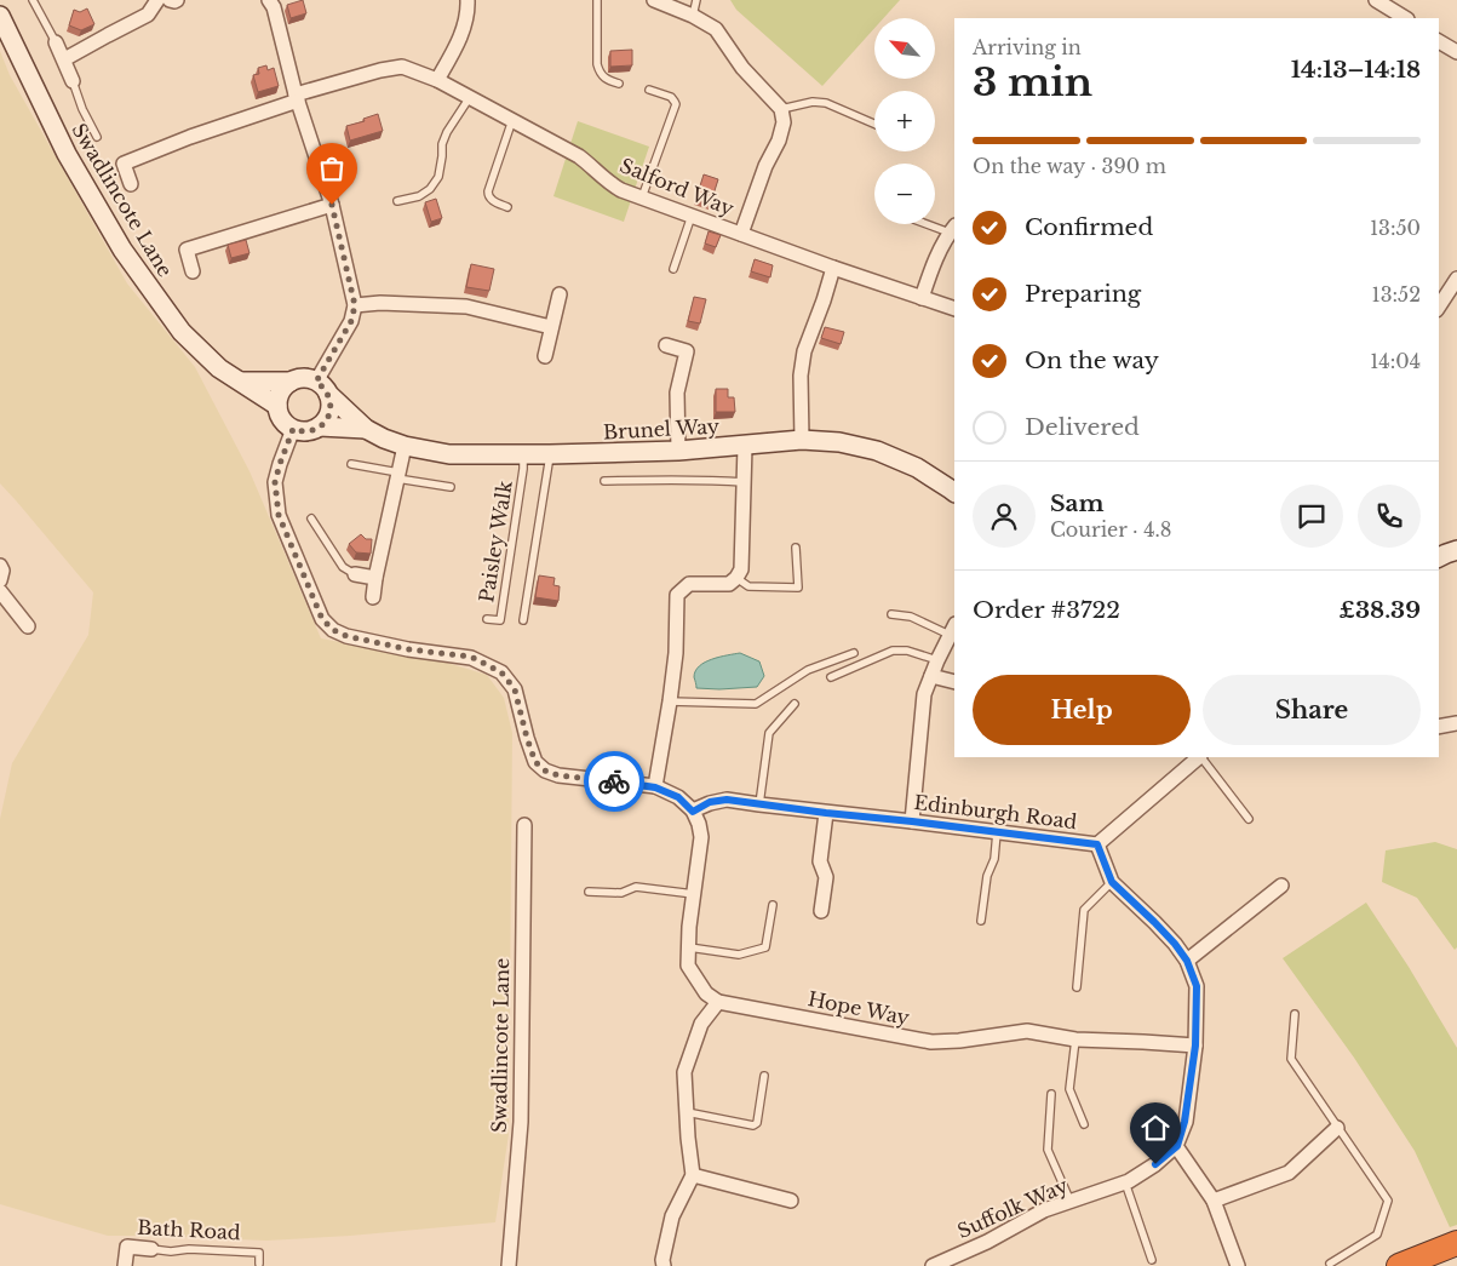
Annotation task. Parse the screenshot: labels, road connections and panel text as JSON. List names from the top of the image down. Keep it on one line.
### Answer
{"streets":{"street":["Salford Way","Swadlincote Lane","Brunel Way","Edinburgh Road","Hope Way","Suffolk Way","Bath Road"],"lane":["Paisley Walk"]},"crossings":[["Swadlincote Lane","Brunel Way"],["Brunel Way","Paisley Walk"],["Edinburgh Road","Hope Way"]],"north":"top left","page":{"map_buttons":["+","−"],"heading":["3 min","Arriving in","14:13–14:18"],"panel":["Sam","Courier · 4.8","Order #3722","£38.39"],"bar":"On the way · 390 m","list":[["Confirmed","13:50"],["Preparing","13:52"],["On the way","14:04"],"Delivered"],"buttons":["Help","Share"]}}
